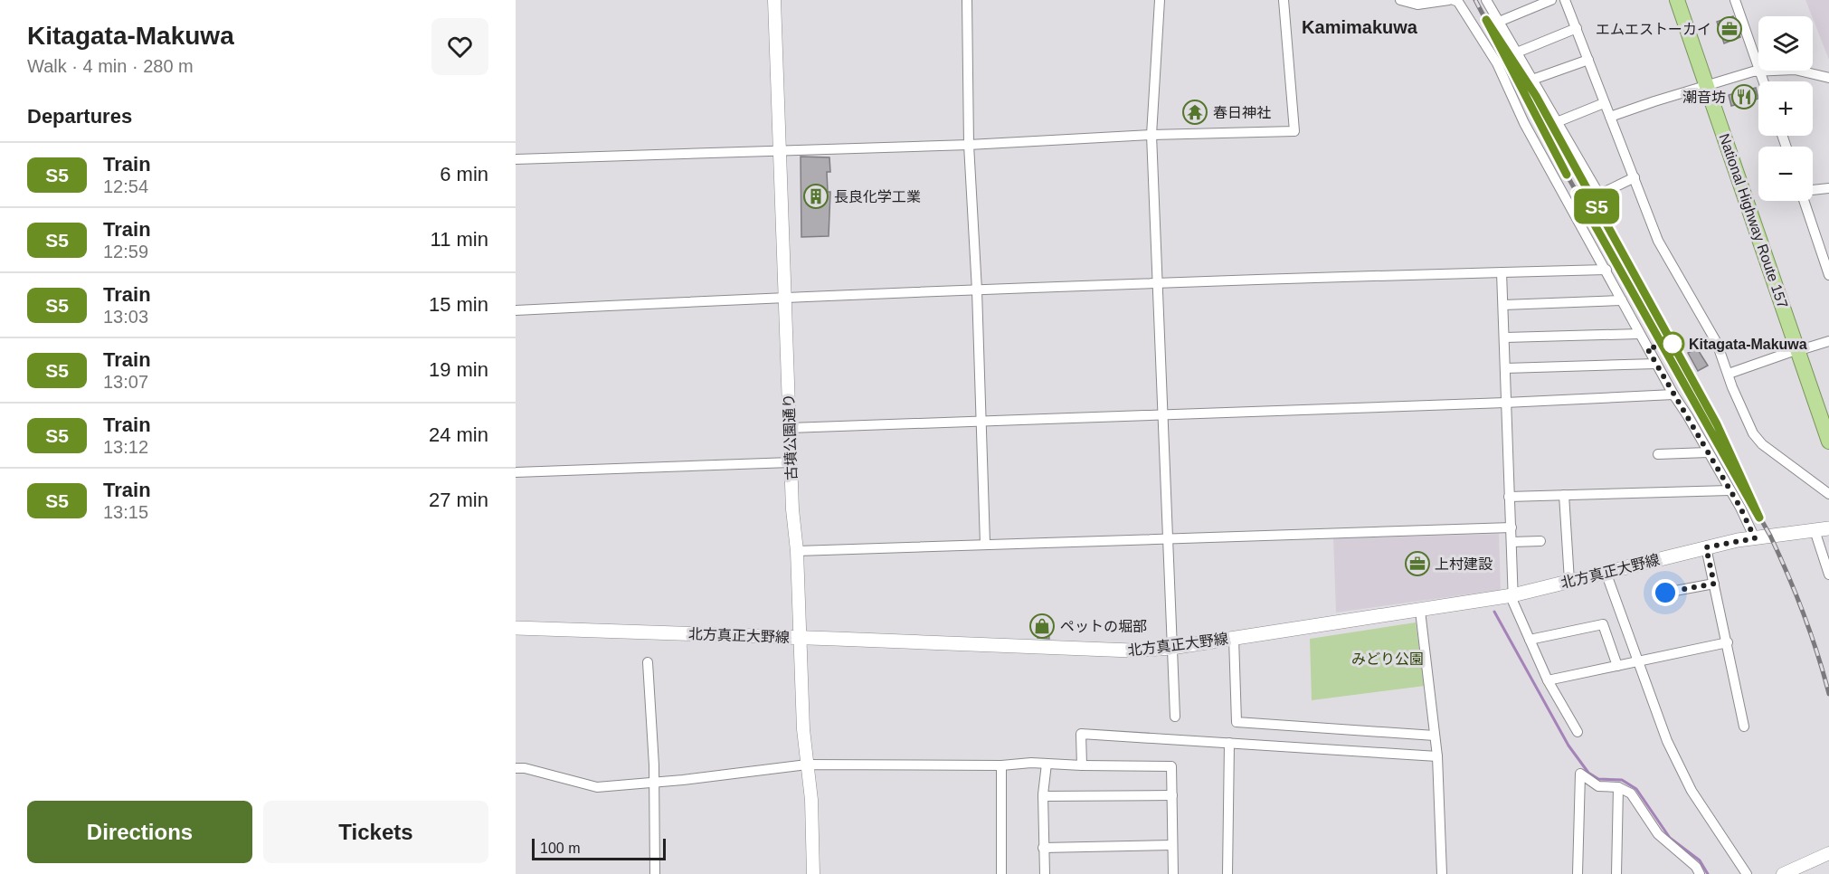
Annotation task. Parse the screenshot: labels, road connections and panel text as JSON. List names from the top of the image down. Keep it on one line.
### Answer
{"streets":{"highway":["National Highway Route 157"],"main road":["北方真正大野線"],"street":["古墳公園通り"]},"crossings":[["古墳公園通り","北方真正大野線"]],"districts":["Kamimakuwa"],"parks":["みどり公園"],"places":{"office":["エムエストーカイ","上村建設"],"restaurant":["潮音坊"],"temple":["春日神社"],"building":["長良化学工業"],"other":["Kitagata-Makuwa"],"shop":["ペットの堀部"]},"scale_bar":"100 m","page":{"heading":[["Kitagata-Makuwa","Walk · 4 min · 280 m"],"Departures"],"on_map":"S5","map_buttons":["+","−"],"list":[{"mark":"S5","name":"Train","note":"12:54","value":"6 min"},{"mark":"S5","name":"Train","note":"12:59","value":"11 min"},{"mark":"S5","name":"Train","note":"13:03","value":"15 min"},{"mark":"S5","name":"Train","note":"13:07","value":"19 min"},{"mark":"S5","name":"Train","note":"13:12","value":"24 min"},{"mark":"S5","name":"Train","note":"13:15","value":"27 min"}],"buttons":["Directions","Tickets"],"scale":"100 m"}}
